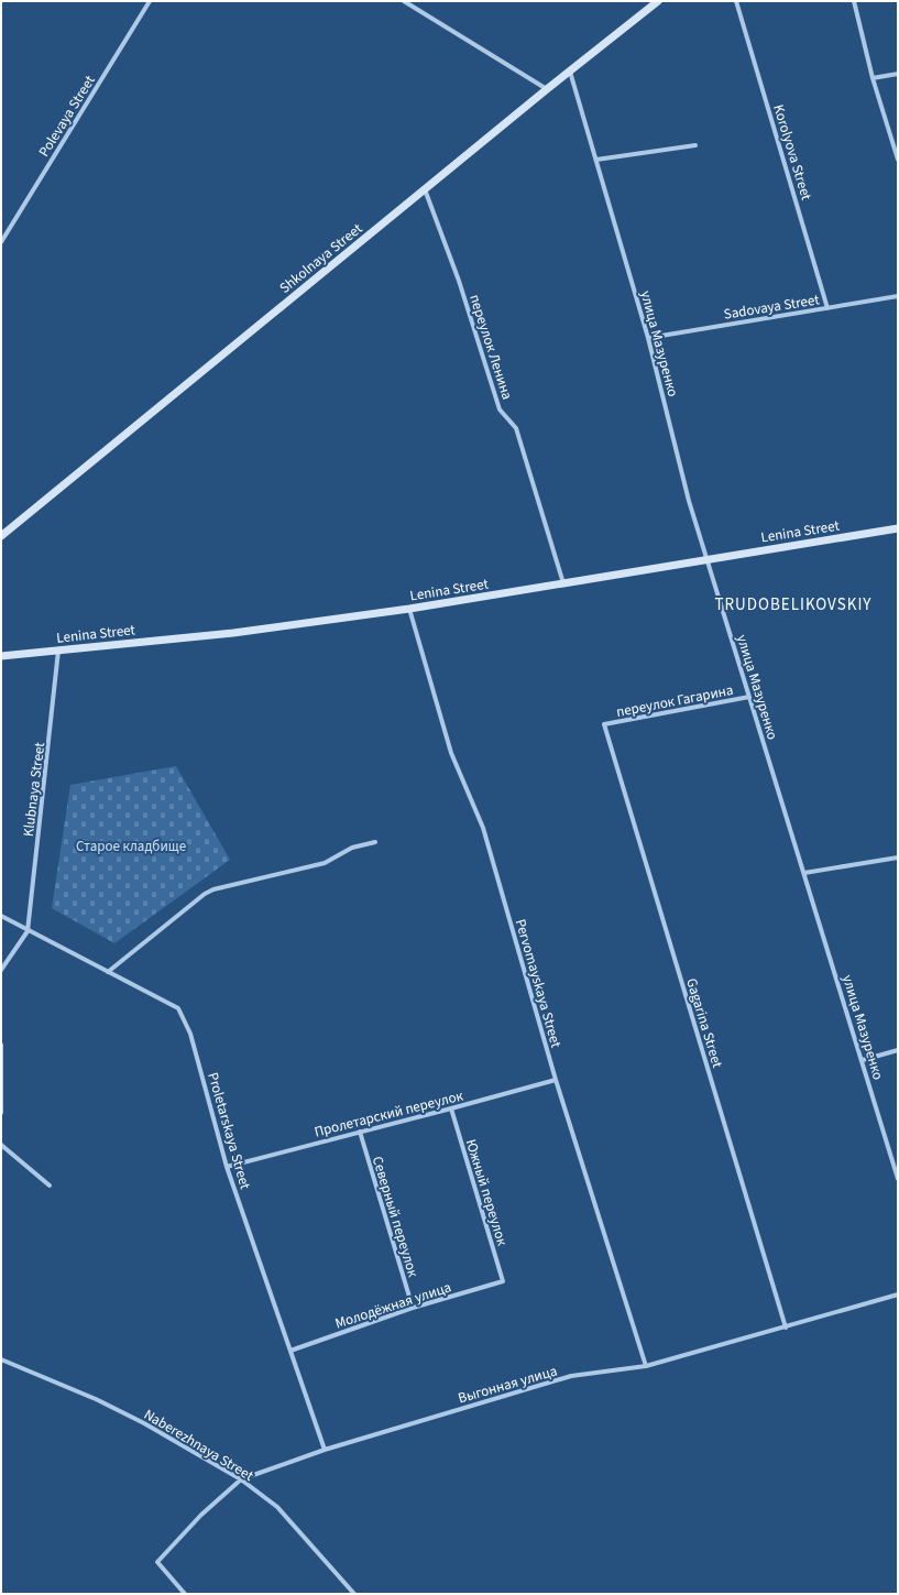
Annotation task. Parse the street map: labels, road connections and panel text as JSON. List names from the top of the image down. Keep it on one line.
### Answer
{"streets":{"street":["Polevaya Street","Korolyova Street","Shkolnaya Street","Sadovaya Street","улица Мазуренко","переулок Ленина","Lenina Street","переулок Гагарина","Klubnaya Street","Pervomayskaya Street","Gagarina Street","Пролетарский переулок","Proletarskaya Street","Южный переулок","Северный переулок","Молодёжная улица","Выгонная улица","Naberezhnaya Street"]},"crossings":[["Korolyova Street","Sadovaya Street"],["Shkolnaya Street","улица Мазуренко"],["Shkolnaya Street","переулок Ленина"],["Sadovaya Street","улица Мазуренко"],["улица Мазуренко","Lenina Street"],["улица Мазуренко","переулок Гагарина"],["переулок Ленина","Lenina Street"],["Lenina Street","Klubnaya Street"],["Lenina Street","Pervomayskaya Street"],["переулок Гагарина","Gagarina Street"],["Klubnaya Street","Proletarskaya Street"],["Pervomayskaya Street","Пролетарский переулок"],["Pervomayskaya Street","Выгонная улица"],["Gagarina Street","Выгонная улица"],["Пролетарский переулок","Proletarskaya Street"],["Пролетарский переулок","Южный переулок"],["Пролетарский переулок","Северный переулок"],["Proletarskaya Street","Молодёжная улица"],["Proletarskaya Street","Выгонная улица"],["Южный переулок","Молодёжная улица"],["Северный переулок","Молодёжная улица"],["Выгонная улица","Naberezhnaya Street"]],"districts":["TRUDOBELIKOVSKIY"],"parks":["Старое кладбище"]}
